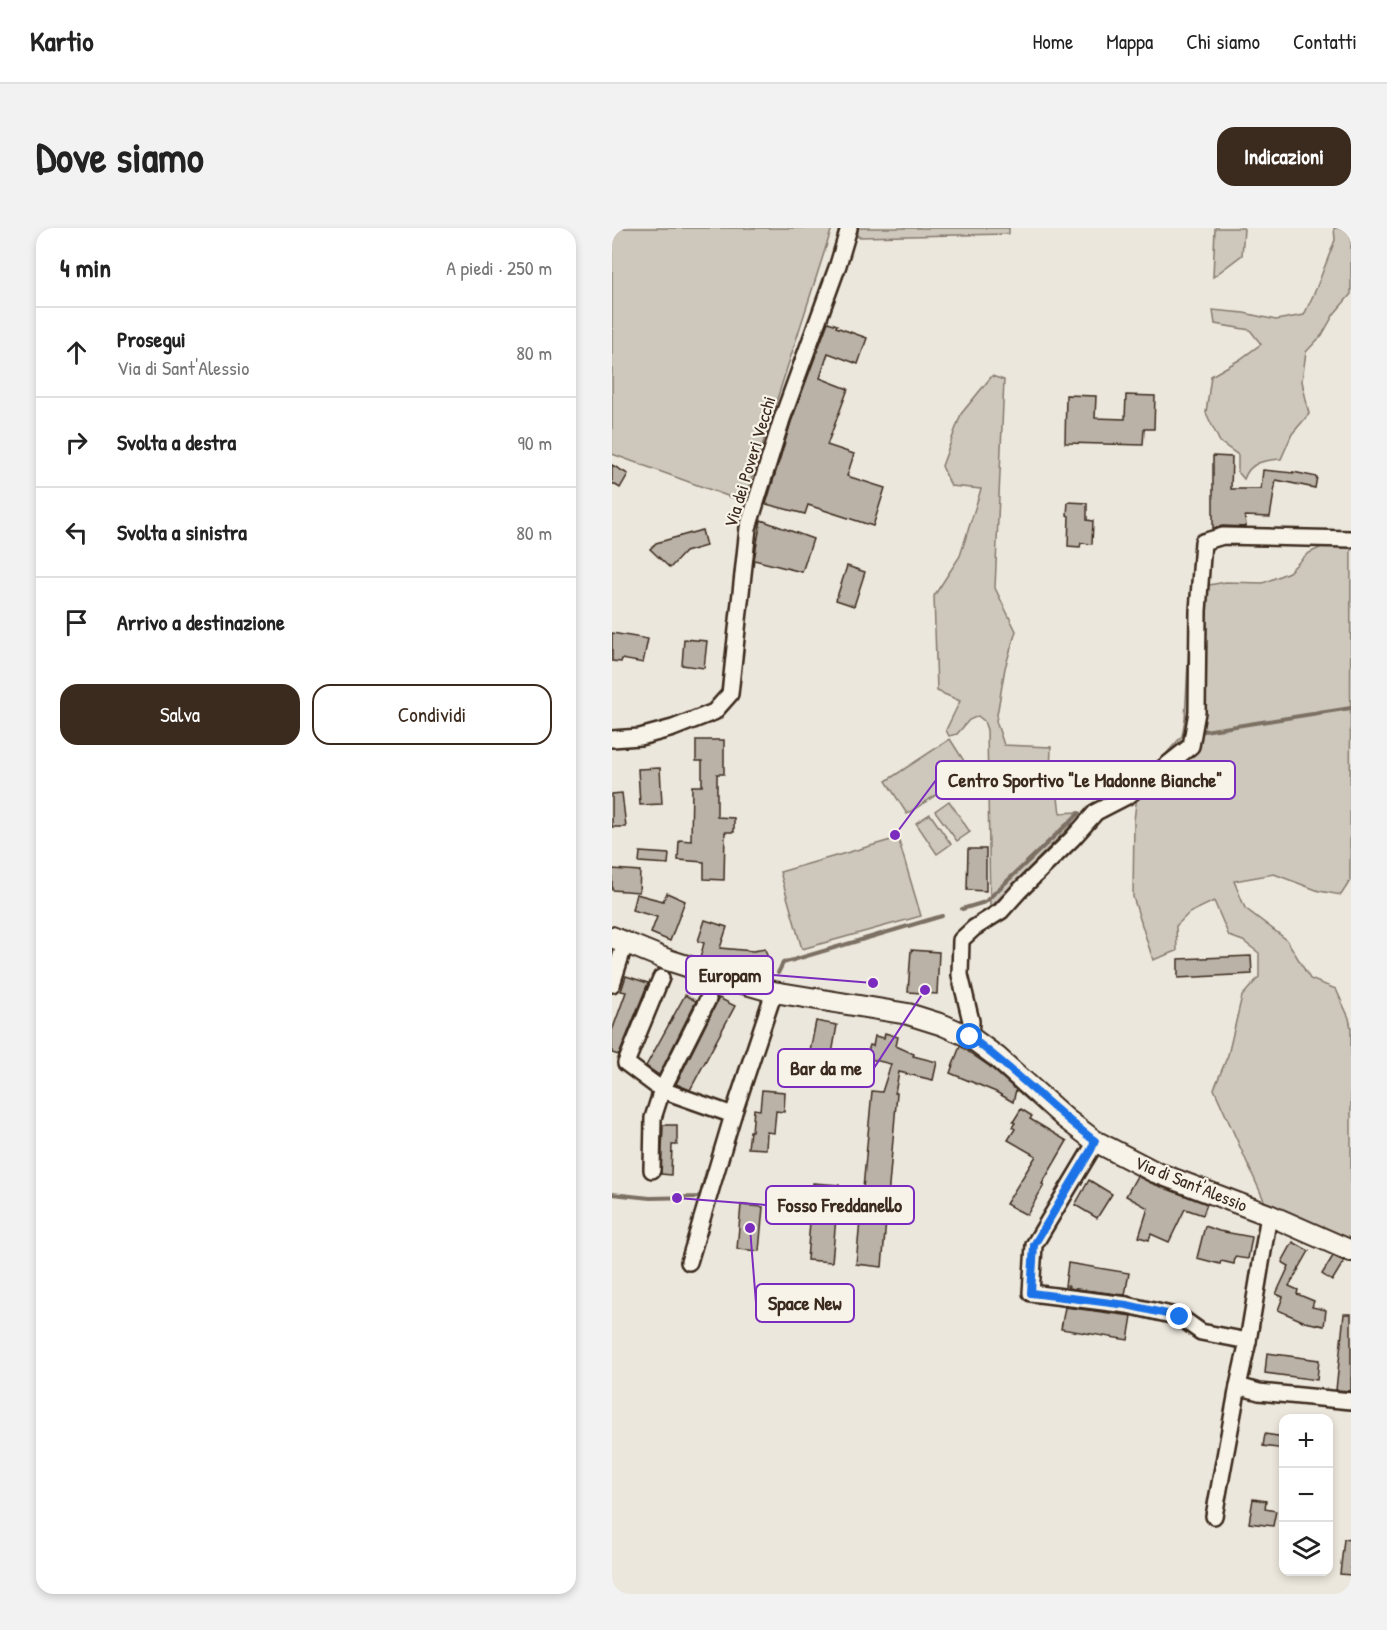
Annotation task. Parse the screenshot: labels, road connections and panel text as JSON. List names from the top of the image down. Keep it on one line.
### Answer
{"streets":{"street":["Via dei Poveri Vecchi","Via di Sant'Alessio"]},"places":["Centro Sportivo \"Le Madonne Bianche\"","Europam","Bar da me","Fosso Freddanello","Space New"],"page":{"header":"Kartio","nav":["Home","Mappa","Chi siamo","Contatti"],"buttons":["Indicazioni",["Salva","Condividi"]],"title":"Dove siamo","heading":["4 min","A piedi · 250 m"],"list":[["Prosegui","Via di Sant'Alessio","80 m"],["Svolta a destra","90 m"],["Svolta a sinistra","80 m"],"Arrivo a destinazione"],"map_buttons":["+","−"]}}
